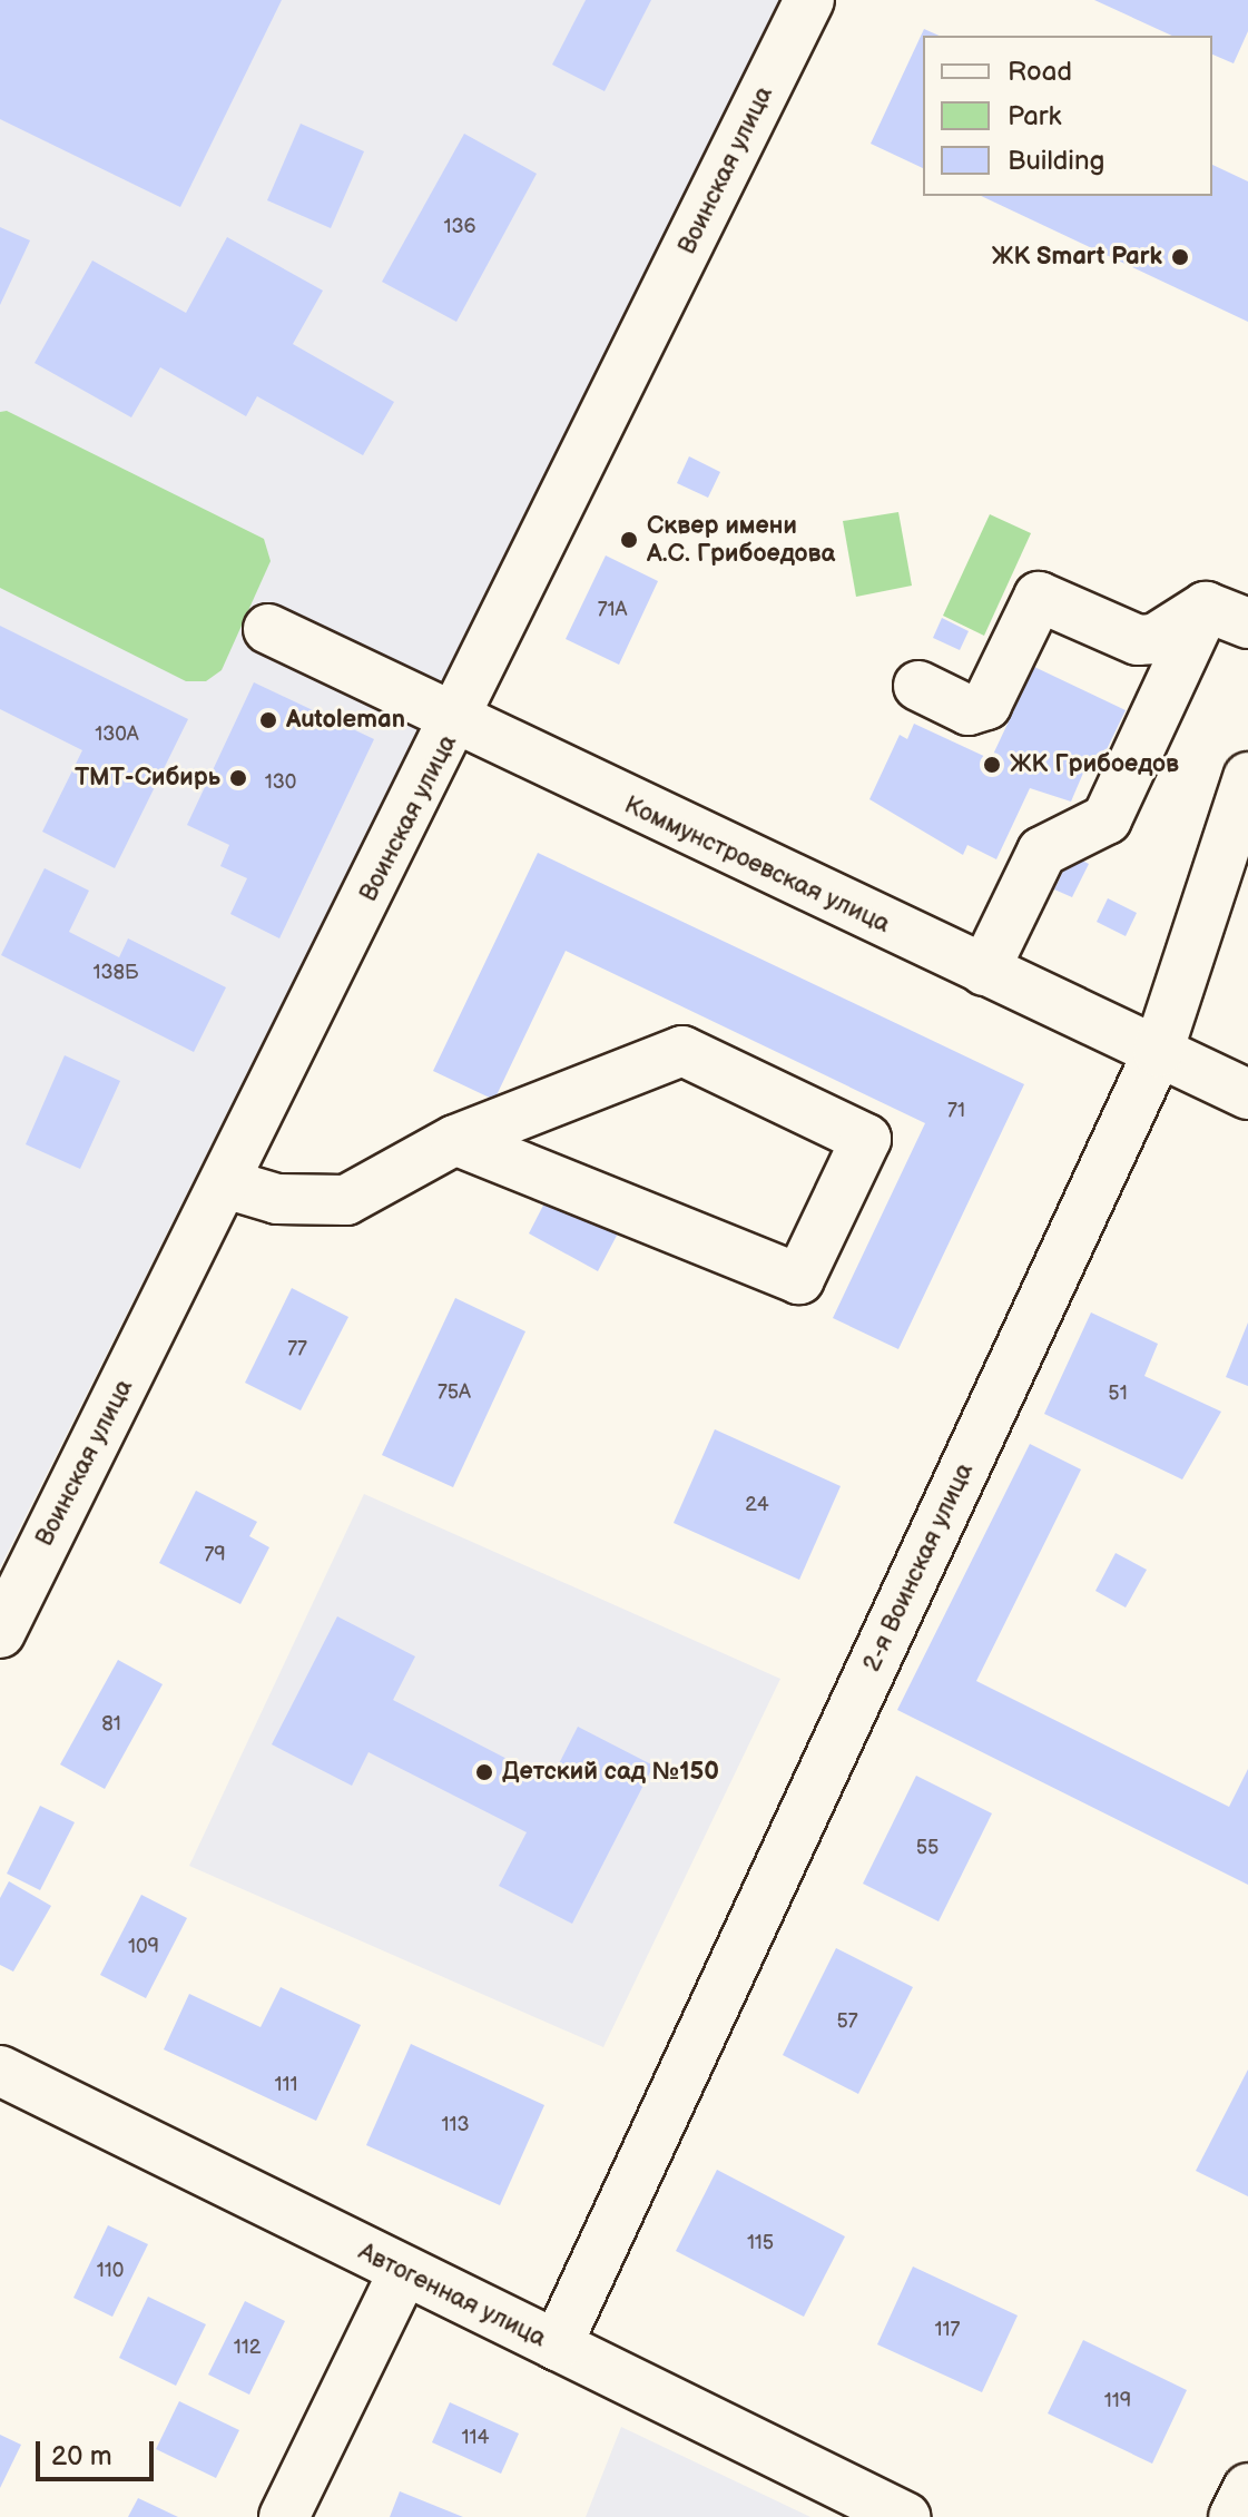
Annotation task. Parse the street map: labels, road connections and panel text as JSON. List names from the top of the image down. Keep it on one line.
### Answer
{"streets":{"street":["Воинская улица","Коммунстроевская улица","2-я Воинская улица","Автогенная улица"]},"crossings":[["Воинская улица","Коммунстроевская улица"],["Коммунстроевская улица","2-я Воинская улица"],["2-я Воинская улица","Автогенная улица"]],"places":["ЖК Smart Park","Сквер имени А.С. Грибоедова","Autoleman","ЖК Грибоедов","ТМТ-Сибирь","Детский сад №150"],"house_numbers":["136","71А","130А","130","138Б","71","77","75А","51","24","79","81","55","109","57","111","113","115","110","117","112","119","114"],"legend":["Road","Park","Building"],"scale_bar":"20 m"}
